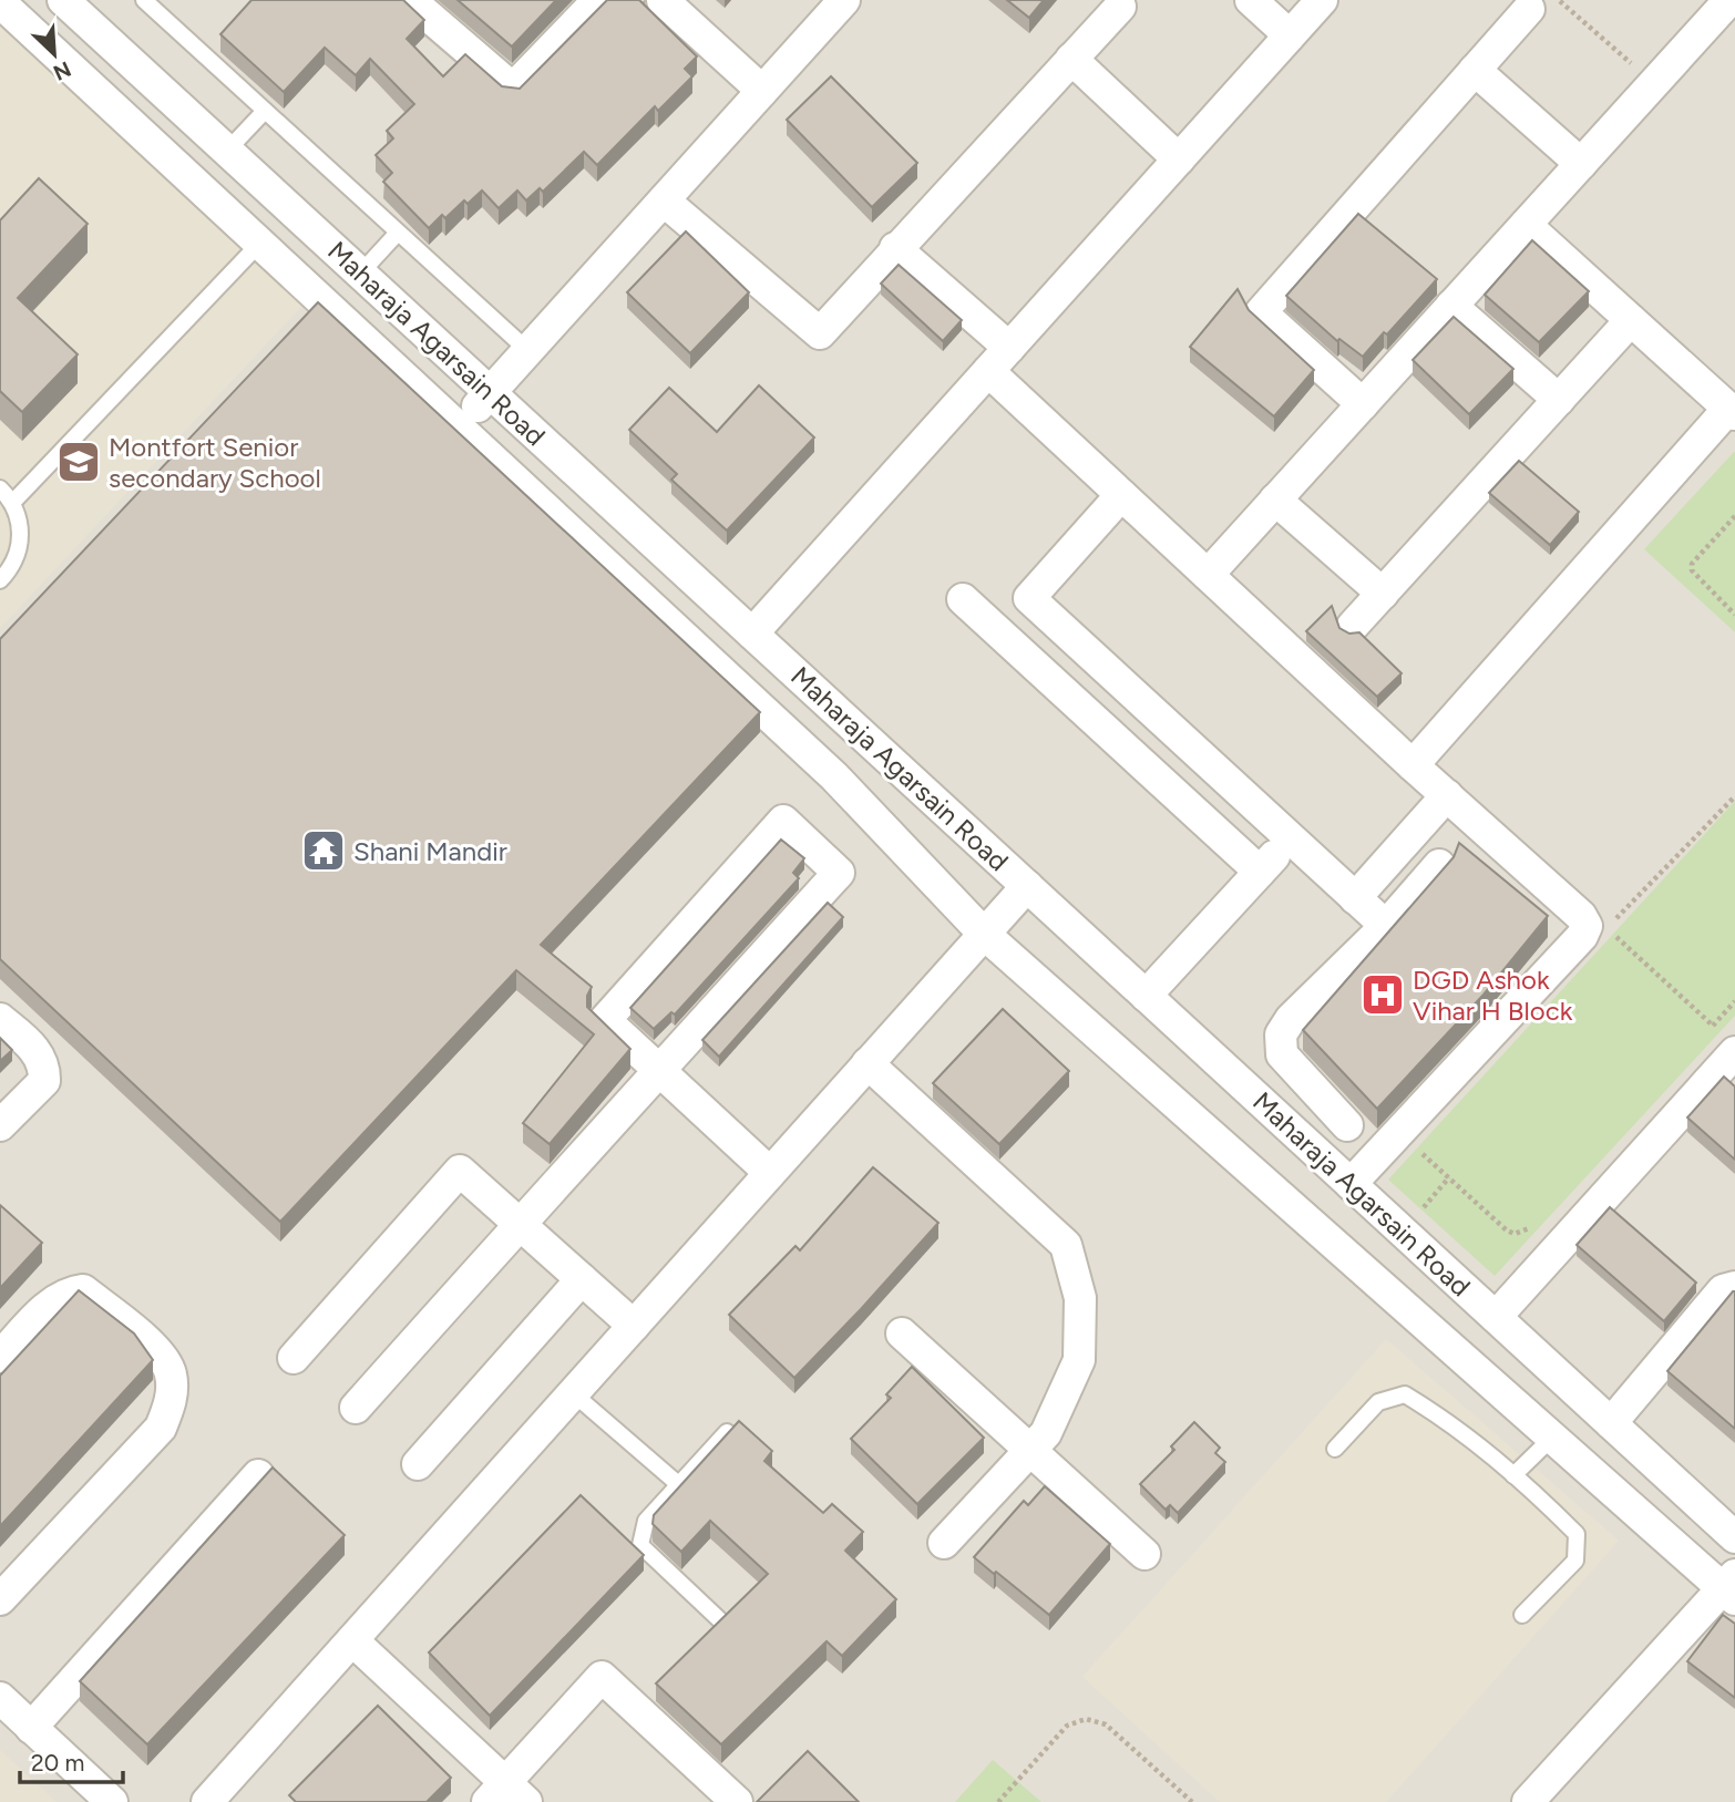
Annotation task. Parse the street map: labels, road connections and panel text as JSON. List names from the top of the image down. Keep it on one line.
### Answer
{"streets":{"street":["Maharaja Agarsain Road"]},"places":{"school or university":["Montfort Senior secondary School"],"temple":["Shani Mandir"],"hospital":["DGD Ashok Vihar H Block"]},"scale_bar":"20 m","north":"bottom right"}
